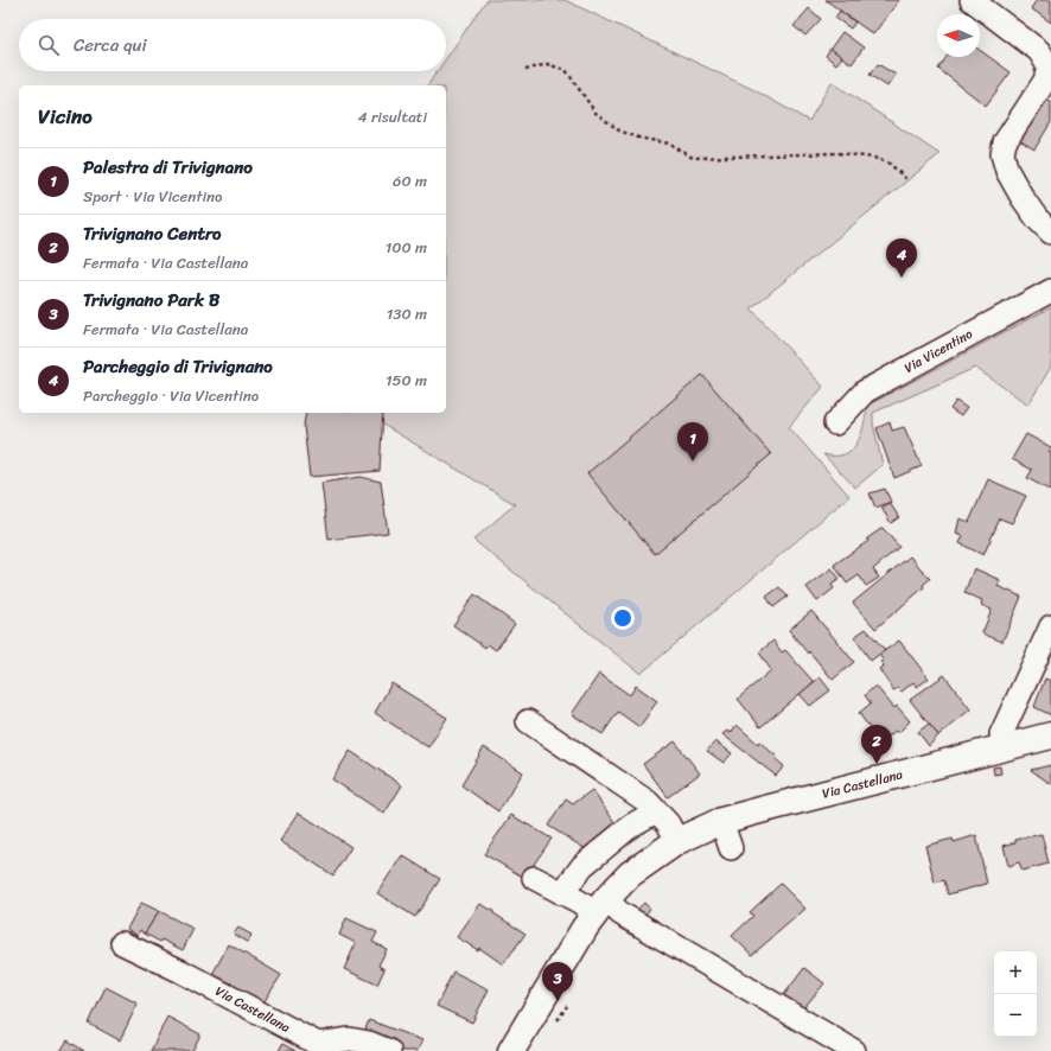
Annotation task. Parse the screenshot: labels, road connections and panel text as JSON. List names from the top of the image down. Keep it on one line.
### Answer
{"streets":{"main road":["Via Castellana"],"street":["Via Vicentino"]},"north":"left","page":{"search":"Cerca qui","heading":["Vicino","4 risultati"],"list":[{"mark":"1","name":"Palestra di Trivignano","note":"Sport · Via Vicentino","value":"60 m"},{"mark":"2","name":"Trivignano Centro","note":"Fermata · Via Castellana","value":"100 m"},{"mark":"3","name":"Trivignano Park B","note":"Fermata · Via Castellana","value":"130 m"},{"mark":"4","name":"Parcheggio di Trivignano","note":"Parcheggio · Via Vicentino","value":"150 m"}],"pins":["4","1","2","3"],"map_buttons":["+","−"]}}
